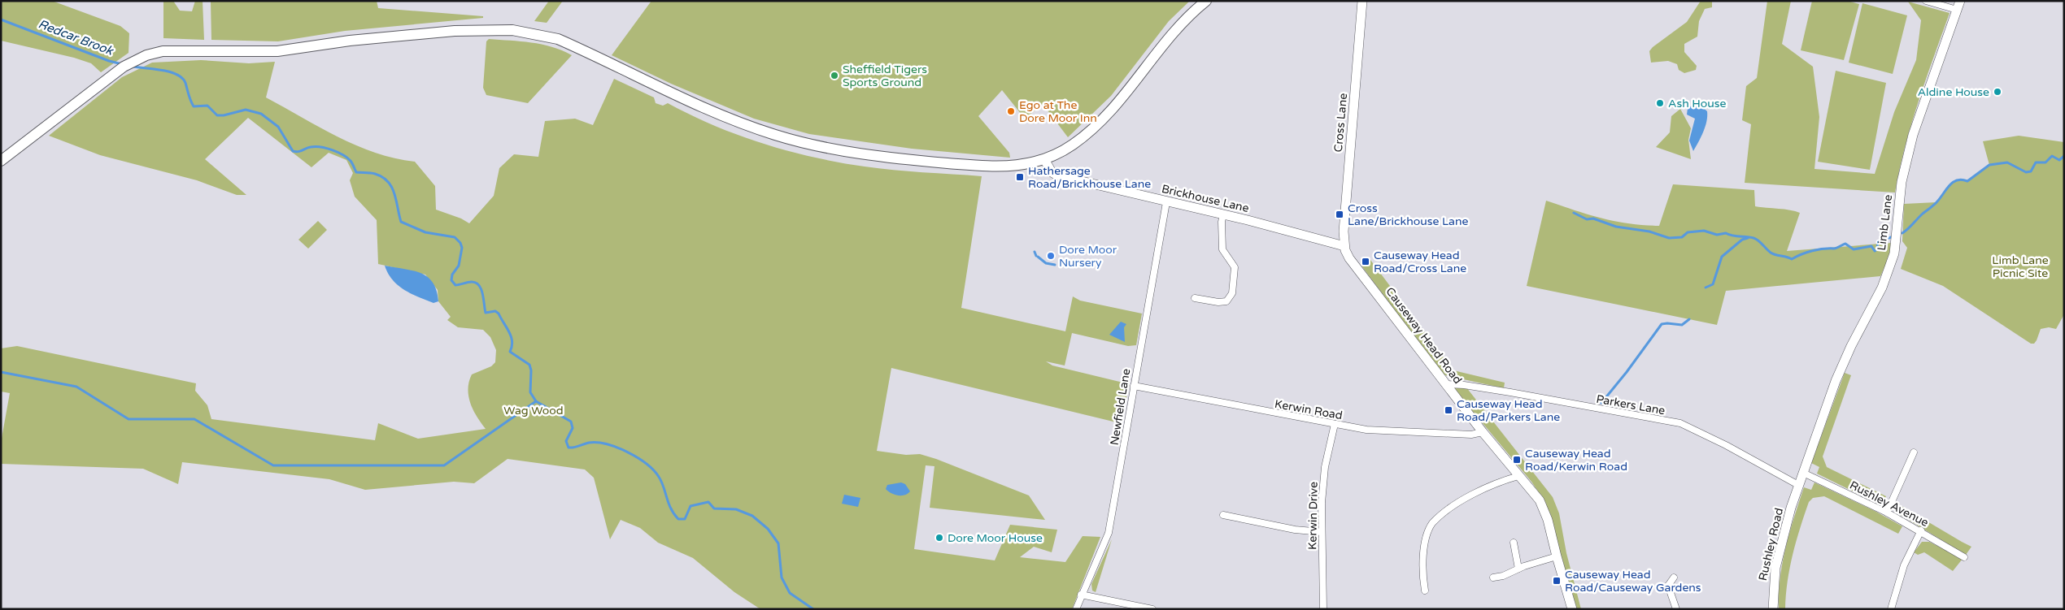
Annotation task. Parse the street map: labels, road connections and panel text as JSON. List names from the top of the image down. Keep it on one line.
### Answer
{"streets":{"street":["Cross Lane","Brickhouse Lane","Limb Lane","Causeway Head Road","Parkers Lane","Newfield Lane","Kerwin Road","Rushley Avenue","Kerwin Drive","Rushley Road"]},"crossings":[["Cross Lane","Brickhouse Lane"],["Cross Lane","Causeway Head Road"],["Brickhouse Lane","Causeway Head Road"],["Brickhouse Lane","Newfield Lane"],["Limb Lane","Parkers Lane"],["Limb Lane","Rushley Avenue"],["Limb Lane","Rushley Road"],["Causeway Head Road","Parkers Lane"],["Causeway Head Road","Kerwin Road"],["Parkers Lane","Rushley Road"],["Newfield Lane","Kerwin Road"],["Kerwin Road","Kerwin Drive"]],"water":["Redcar Brook"],"parks":["Limb Lane Picnic Site","Wag Wood"],"places":{"other":["Sheffield Tigers Sports Ground","Aldine House","Ash House","Ego at The Dore Moor Inn","Dore Moor Nursery","Dore Moor House"],"transit":["Hathersage Road/Brickhouse Lane","Cross Lane/Brickhouse Lane","Causeway Head Road/Cross Lane","Causeway Head Road/Parkers Lane","Causeway Head Road/Kerwin Road","Causeway Head Road/Causeway Gardens"]}}
